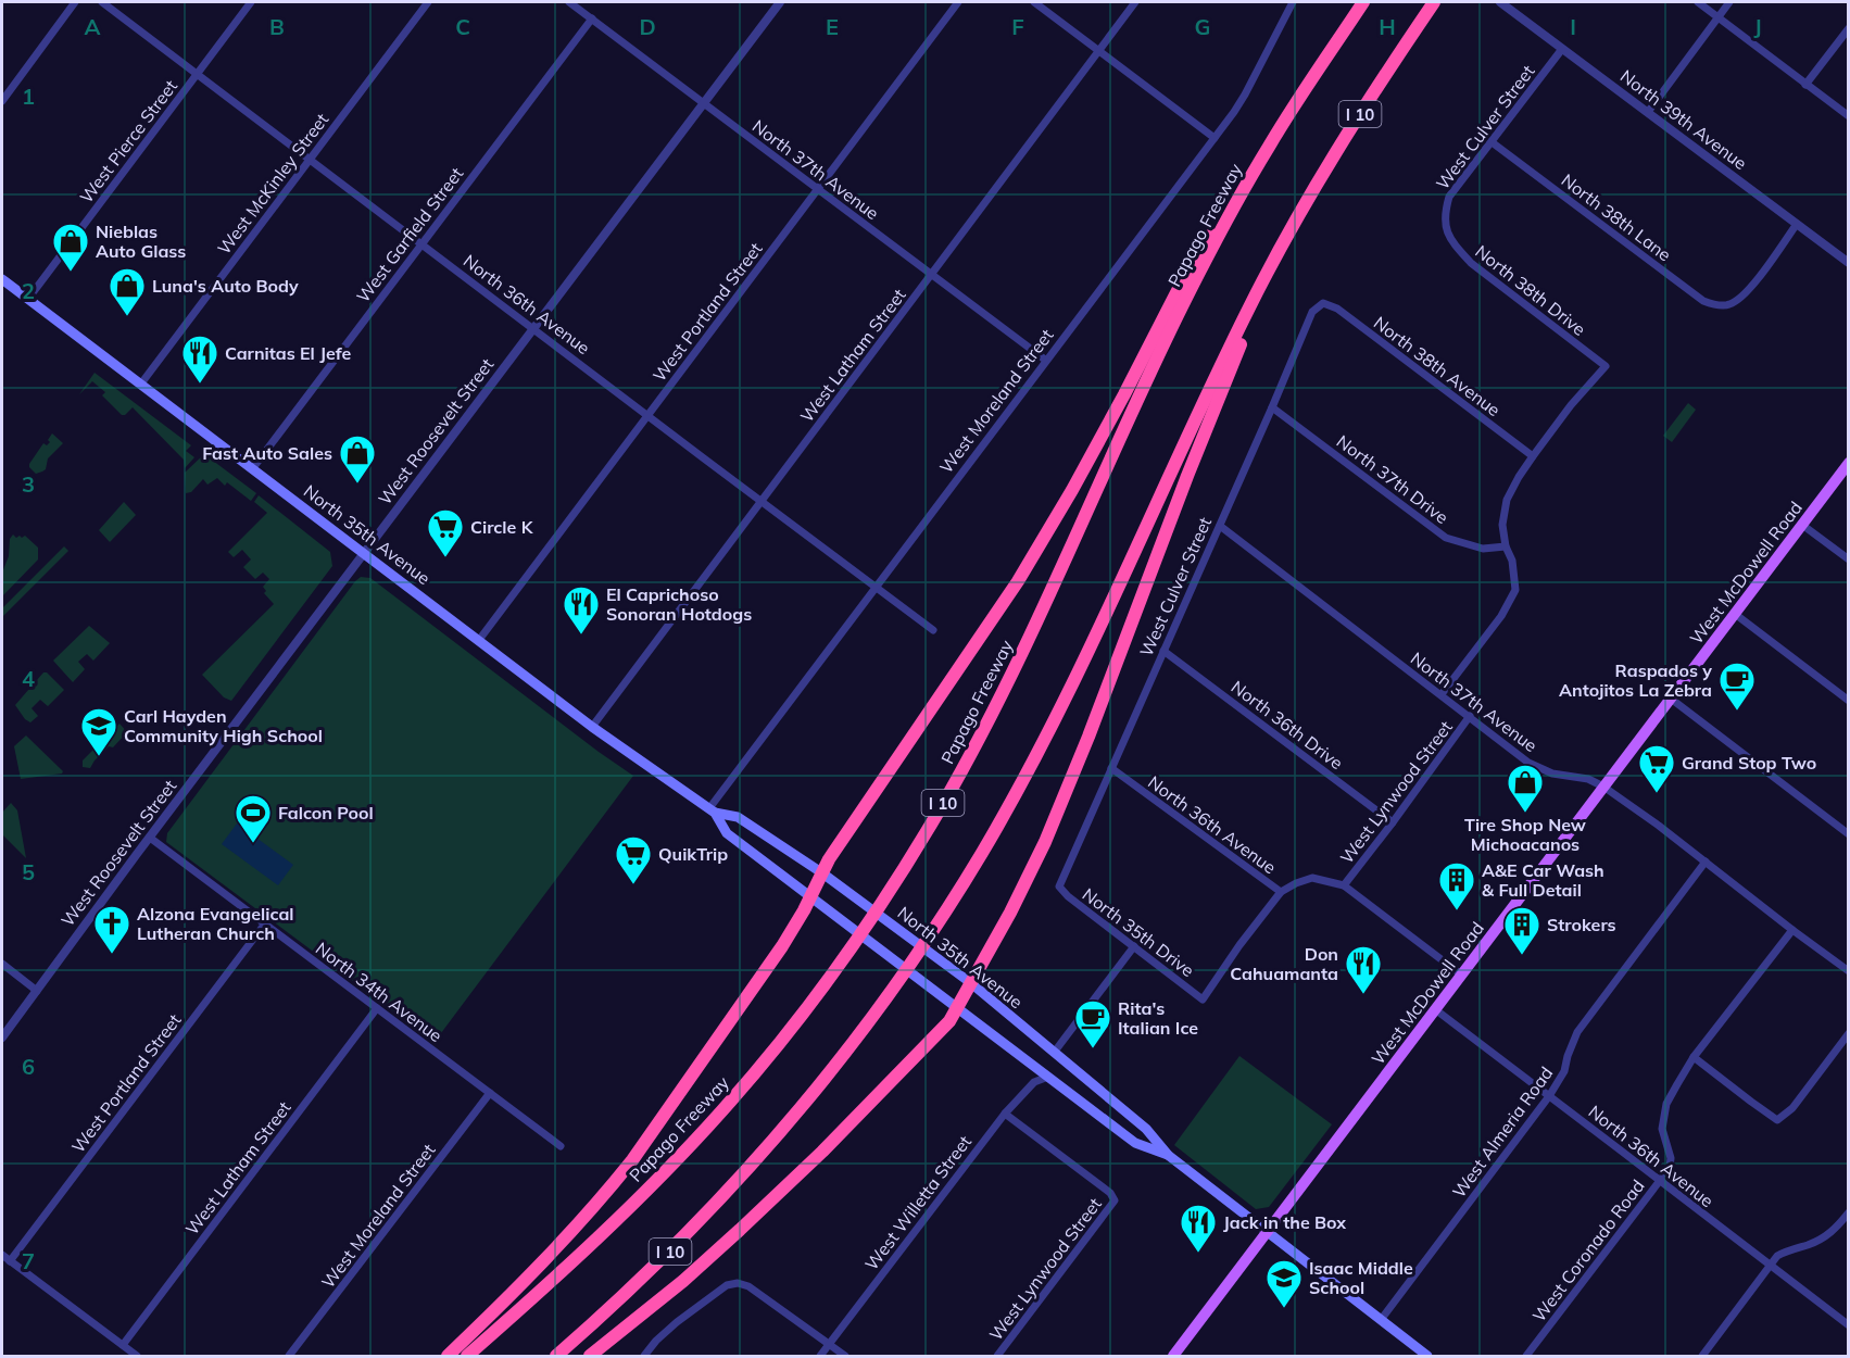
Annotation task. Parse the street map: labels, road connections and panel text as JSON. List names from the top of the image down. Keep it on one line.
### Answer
{"streets":{"highway":["I 10","Papago Freeway"],"main road":["North 35th Avenue","West McDowell Road"],"street":["North 39th Avenue","West Culver Street","West Pierce Street","North 37th Avenue","West McKinley Street","North 38th Lane","West Garfield Street","North 38th Drive","North 36th Avenue","West Portland Street","West Latham Street","North 38th Avenue","West Moreland Street","West Roosevelt Street","North 37th Drive","North 36th Drive","West Lynwood Street","North 35th Drive","North 34th Avenue","West Almeria Road","West Willetta Street","West Coronado Road"]},"crossings":[["North 39th Avenue","West Culver Street"],["North 39th Avenue","North 38th Lane"],["West Culver Street","North 37th Avenue"],["West Culver Street","North 38th Lane"],["West Culver Street","North 38th Drive"],["West Culver Street","North 36th Avenue"],["West Culver Street","North 38th Avenue"],["West Culver Street","North 37th Drive"],["West Culver Street","North 36th Drive"],["West Culver Street","North 35th Drive"],["West Pierce Street","North 36th Avenue"],["West Pierce Street","North 35th Avenue"],["North 37th Avenue","West Garfield Street"],["North 37th Avenue","West Portland Street"],["North 37th Avenue","West Latham Street"],["North 37th Avenue","West Moreland Street"],["North 37th Avenue","West Roosevelt Street"],["North 37th Avenue","West McDowell Road"],["North 37th Avenue","West Lynwood Street"],["North 37th Avenue","West Almeria Road"],["North 37th Avenue","West Coronado Road"],["West McKinley Street","North 36th Avenue"],["West McKinley Street","North 35th Avenue"],["West Garfield Street","North 36th Avenue"],["West Garfield Street","North 35th Avenue"],["North 38th Drive","North 38th Avenue"],["North 36th Avenue","West Portland Street"],["North 36th Avenue","West Latham Street"],["North 36th Avenue","West Moreland Street"],["North 36th Avenue","West Roosevelt Street"],["North 36th Avenue","West McDowell Road"],["North 36th Avenue","West Lynwood Street"],["North 36th Avenue","North 35th Drive"],["North 36th Avenue","West Almeria Road"],["North 36th Avenue","West Coronado Road"],["West Portland Street","North 35th Avenue"],["West Portland Street","North 34th Avenue"],["West Latham Street","North 35th Avenue"],["West Latham Street","North 34th Avenue"],["West Moreland Street","North 35th Avenue"],["West Moreland Street","North 34th Avenue"],["West Roosevelt Street","North 35th Avenue"],["West Roosevelt Street","North 34th Avenue"],["North 35th Avenue","West McDowell Road"],["North 35th Avenue","West Almeria Road"],["North 35th Avenue","West Willetta Street"],["North 36th Drive","West Lynwood Street"],["West Lynwood Street","West Willetta Street"]],"places":{"shop":["Nieblas Auto Glass","Luna's Auto Body","Fast Auto Sales","Tire Shop New Michoacanos"],"restaurant":["Carnitas El Jefe","El Caprichoso Sonoran Hotdogs","Don Cahuamanta","Jack in the Box"],"supermarket":["Circle K","Grand Stop Two","QuikTrip"],"cafe":["Raspados y Antojitos La Zebra","Rita's Italian Ice"],"school or university":["Carl Hayden Community High School","Isaac Middle School"],"sports":["Falcon Pool"],"building":["A&E Car Wash & Full Detail","Strokers"],"church":["Alzona Evangelical Lutheran Church"]},"grid":{"columns":["A","B","C","D","E","F","G","H","I","J"],"rows":["1","2","3","4","5","6","7"]}}
